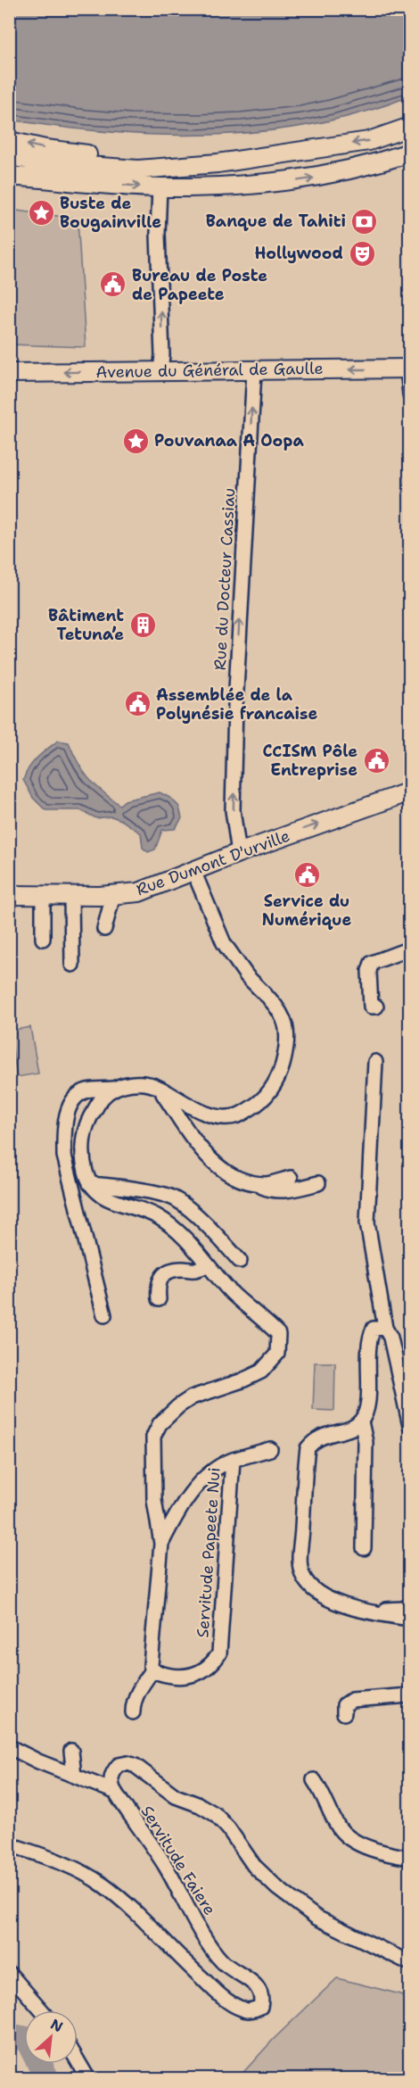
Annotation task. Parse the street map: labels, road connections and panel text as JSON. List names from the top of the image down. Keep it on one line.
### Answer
{"streets":{"main road":["Avenue du Général de Gaulle","Rue Dumont D'urville"],"street":["Rue du Docteur Cassiau","Servitude Papeete Nui","Servitude Faiere"]},"crossings":[["Avenue du Général de Gaulle","Rue du Docteur Cassiau"],["Rue du Docteur Cassiau","Rue Dumont D'urville"]],"one_way":["Avenue du Général de Gaulle","Rue du Docteur Cassiau","Rue Dumont D'urville"],"places":{"place":["Buste de Bougainville","Pouvanaa A Oopa"],"bank":["Banque de Tahiti"],"theatre":["Hollywood"],"public building":["Bureau de Poste de Papeete","Assemblée de la Polynésie francaise","CCISM Pôle Entreprise","Service du Numérique"],"building":["Bâtiment Tetuna’e"]},"north":"top right"}
